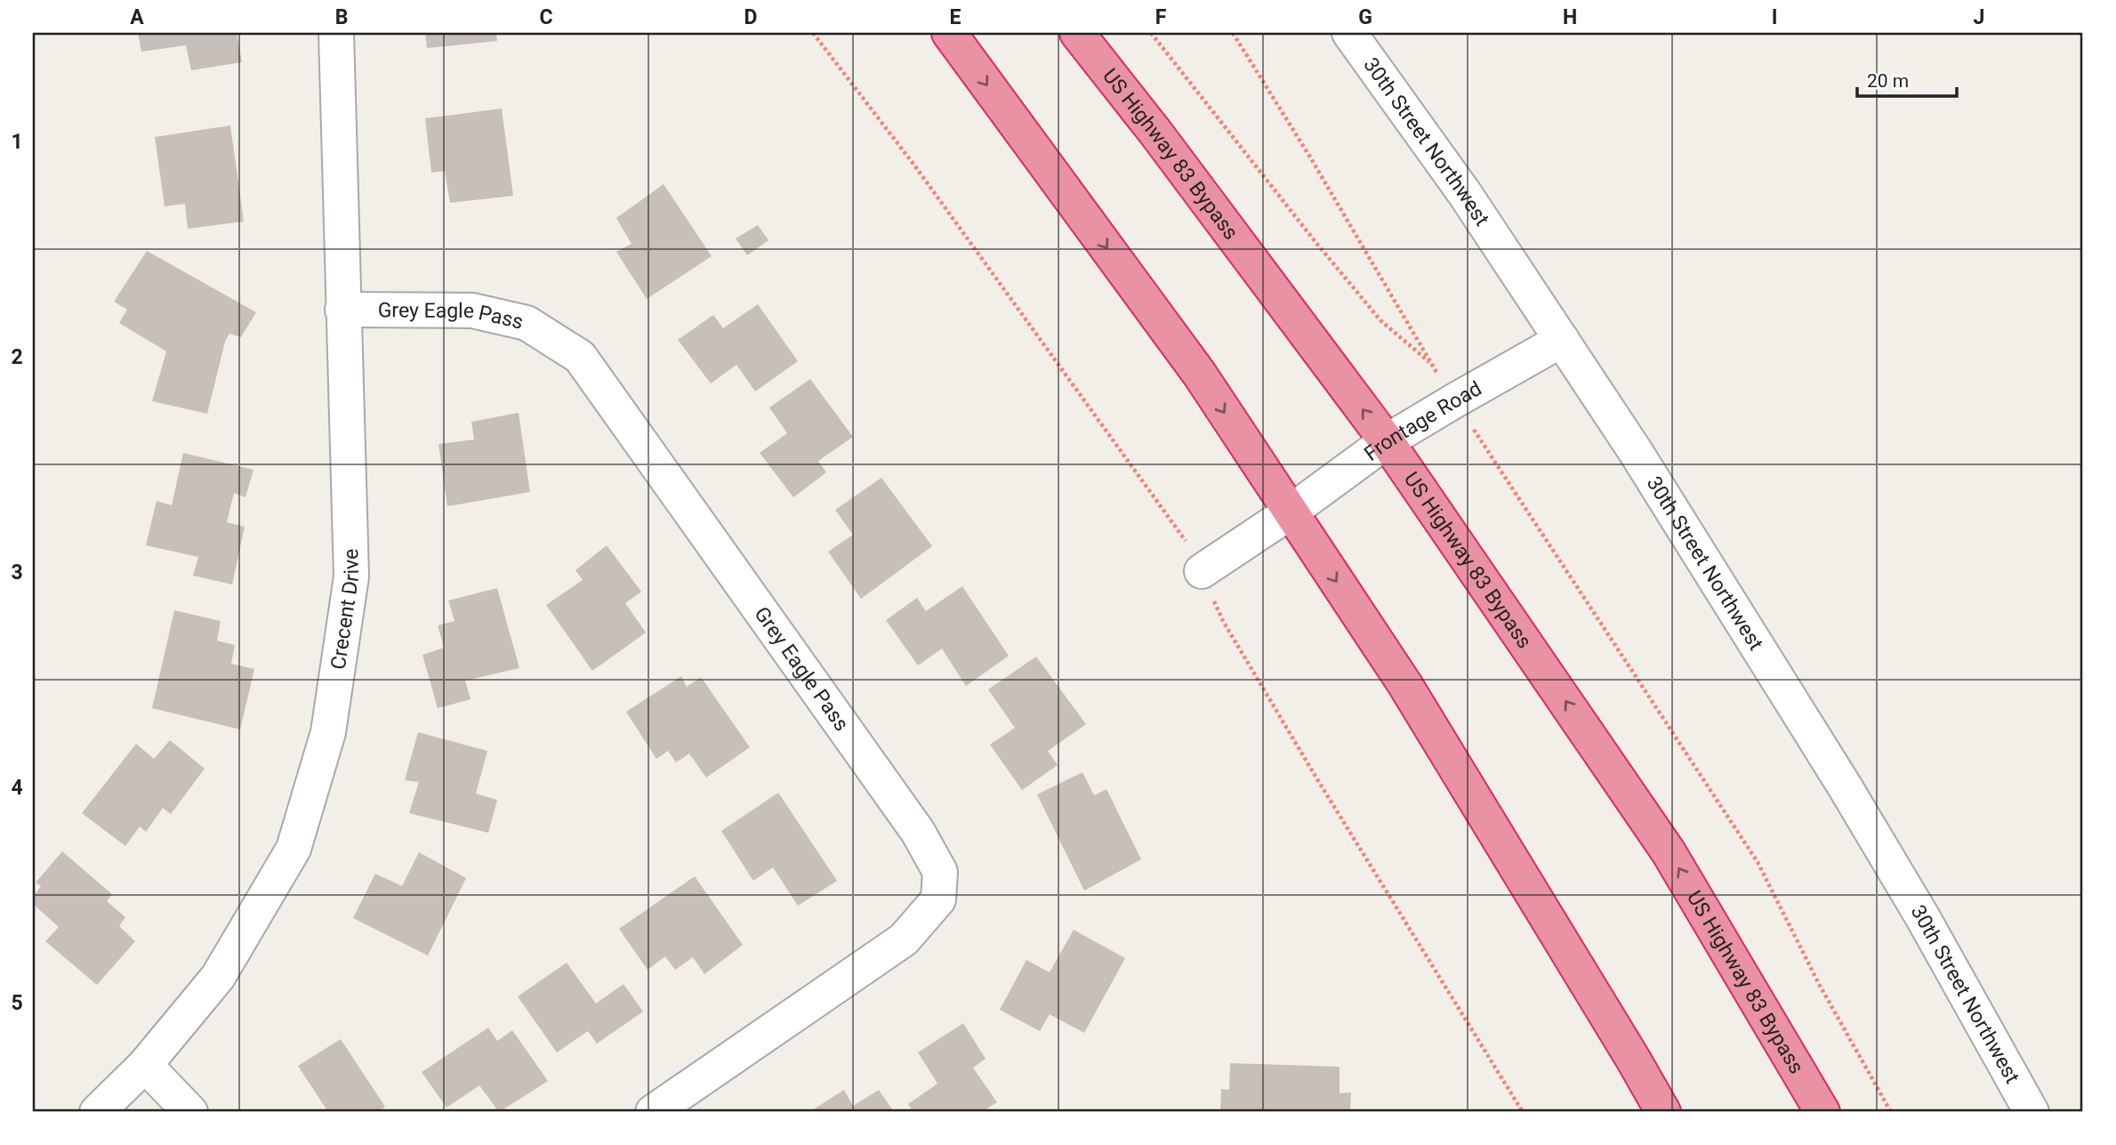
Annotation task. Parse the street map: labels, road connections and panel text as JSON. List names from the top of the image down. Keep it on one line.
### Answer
{"streets":{"highway":["US Highway 83 Bypass"],"street":["30th Street Northwest","Grey Eagle Pass","Frontage Road","Crecent Drive"]},"crossings":[["30th Street Northwest","Frontage Road"],["US Highway 83 Bypass","Frontage Road"],["Grey Eagle Pass","Crecent Drive"]],"scale_bar":"20 m","grid":{"columns":["A","B","C","D","E","F","G","H","I","J"],"rows":["1","2","3","4","5"]}}
